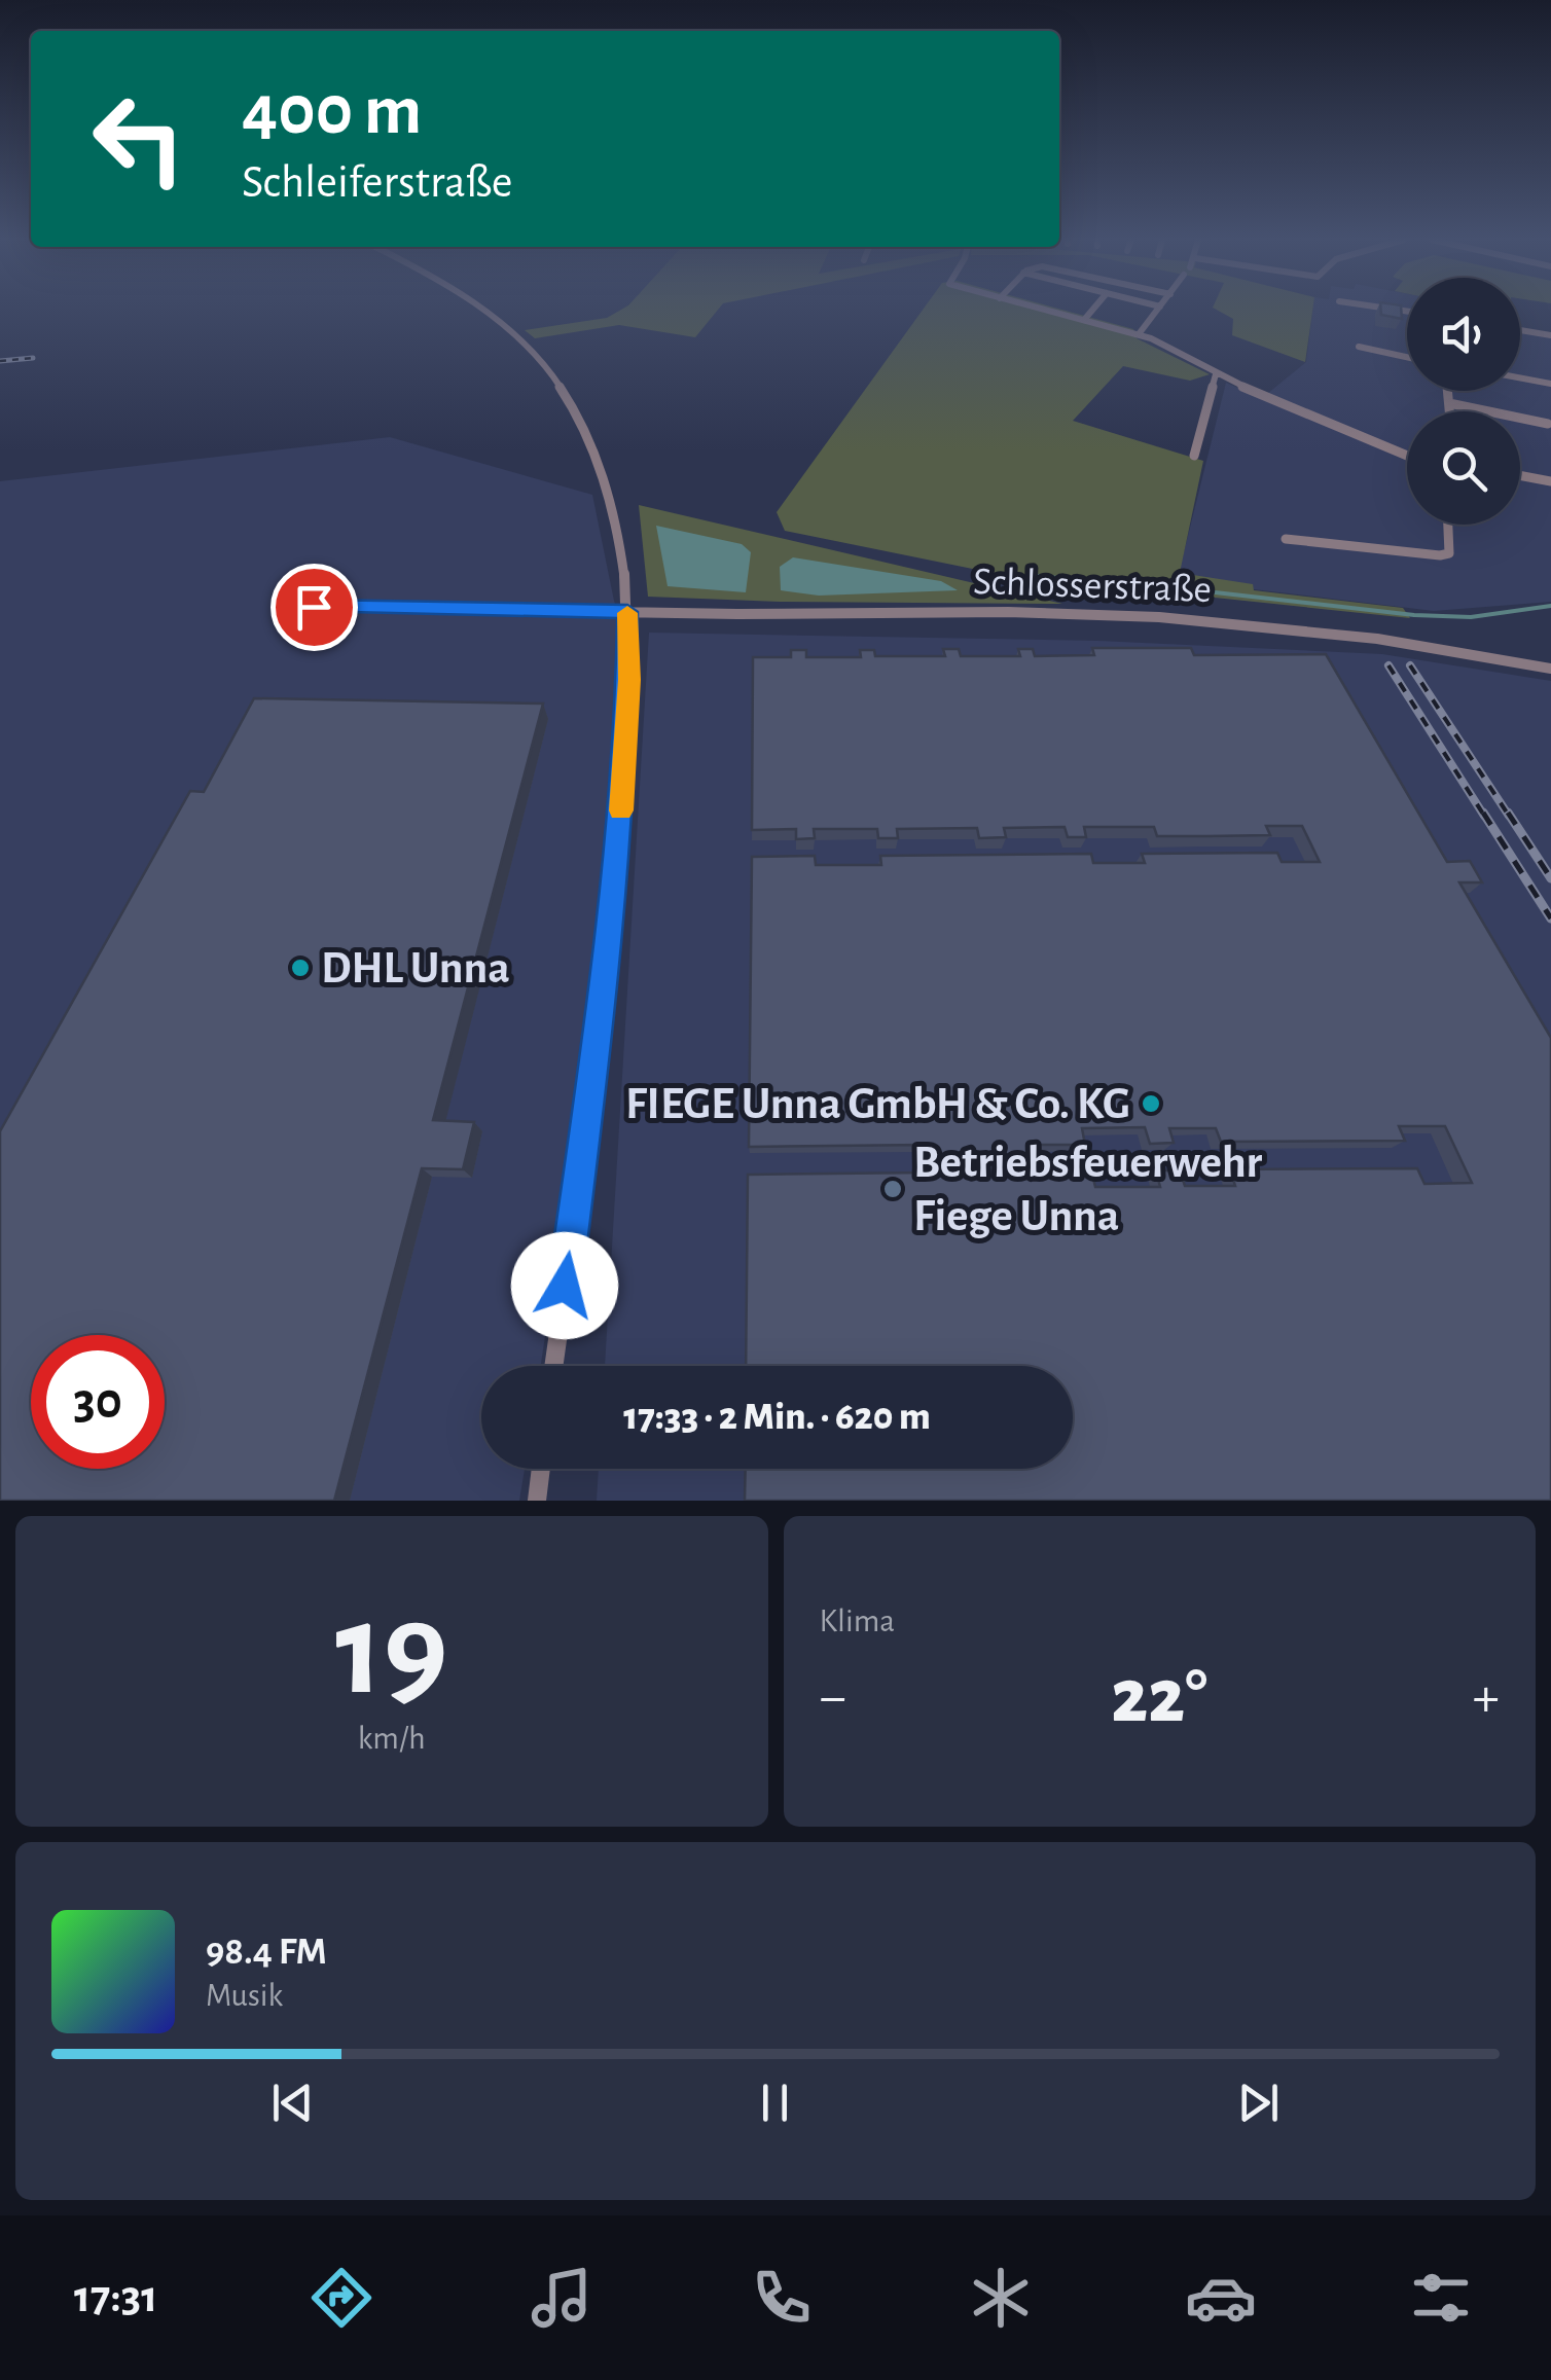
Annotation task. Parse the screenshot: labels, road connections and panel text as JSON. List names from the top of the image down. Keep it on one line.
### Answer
{"streets":{"street":["Schlosserstraße"]},"places":["DHL Unna","FIEGE Unna GmbH & Co. KG","Betriebsfeuerwehr Fiege Unna"],"page":{"turn":["400 m","Schleiferstraße"],"limit":"30","trip":"17:33 · 2 Min. · 620 m","tile":[["19","km/h"],"Klima"],"heat":["−","22°","+"],"song":["98.4 FM","Musik"],"tabs":"17:31"}}
